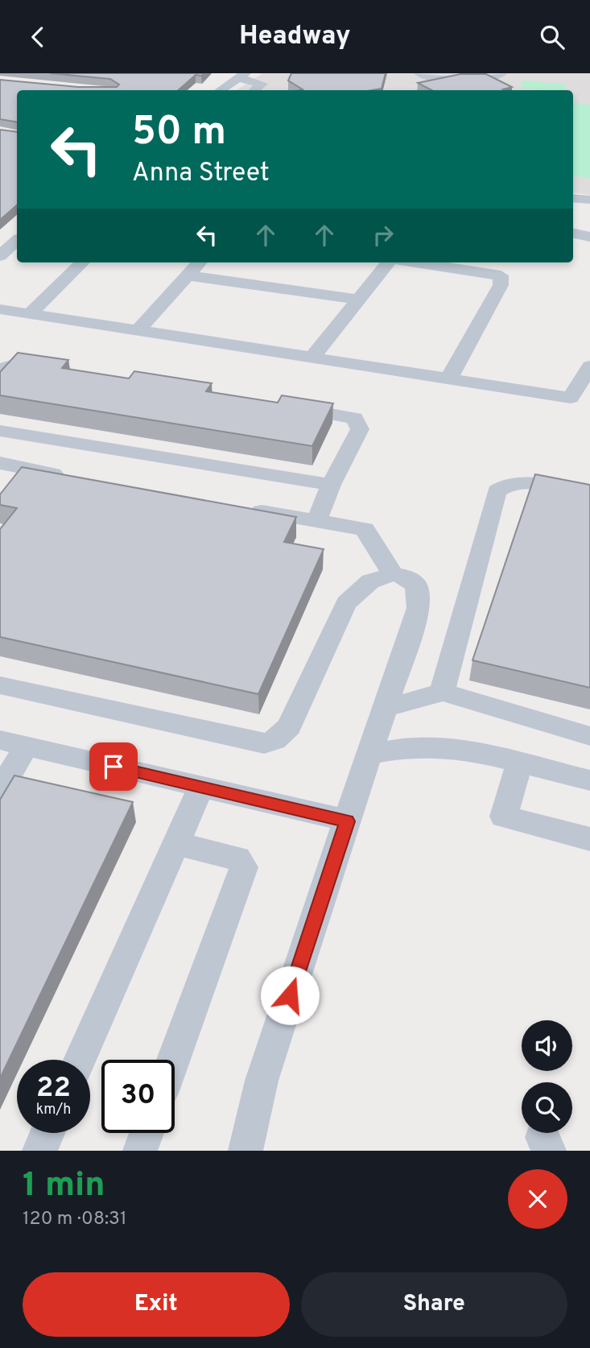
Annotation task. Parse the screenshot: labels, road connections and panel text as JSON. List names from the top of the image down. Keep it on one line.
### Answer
{"page":{"header":"Headway","turn":["50 m","Anna Street"],"speed":"22 km/h","limit":"30","heading":["1 min","120 m · 08:31"],"buttons":["Exit","Share"]}}
